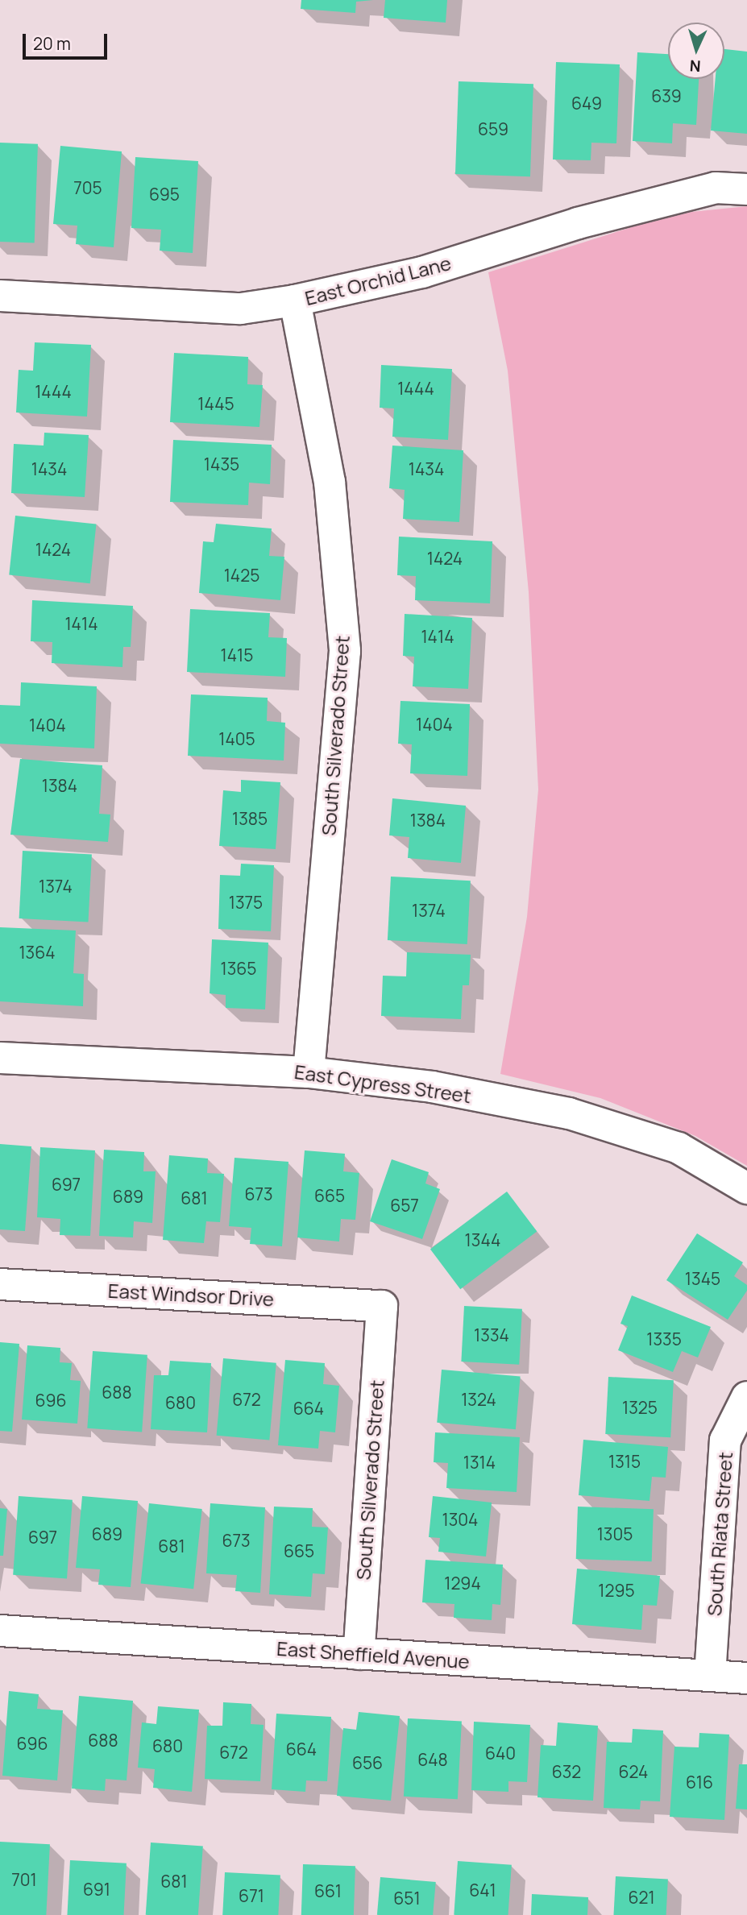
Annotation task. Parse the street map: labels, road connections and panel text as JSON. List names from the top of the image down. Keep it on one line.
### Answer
{"streets":{"street":["East Orchid Lane","South Silverado Street","East Cypress Street","East Windsor Drive","South Riata Street","East Sheffield Avenue"]},"crossings":[["East Orchid Lane","South Silverado Street"],["South Silverado Street","East Cypress Street"],["South Silverado Street","East Windsor Drive"],["South Silverado Street","East Sheffield Avenue"],["South Riata Street","East Sheffield Avenue"]],"house_numbers":["639","649","659","705","695","1444","1444","1445","1435","1434","1434","1424","1424","1425","1414","1414","1415","1404","1404","1405","1384","1385","1384","1374","1375","1374","1364","1365","697","673","665","689","681","657","1344","1345","1334","1335","688","672","1324","696","680","1325","664","1315","1314","1304","689","1305","697","673","681","665","1294","1295","688","696","680","664","672","640","648","656","632","624","616","701","681","691","641","661","671","621","651"],"scale_bar":"20 m","north":"bottom"}
